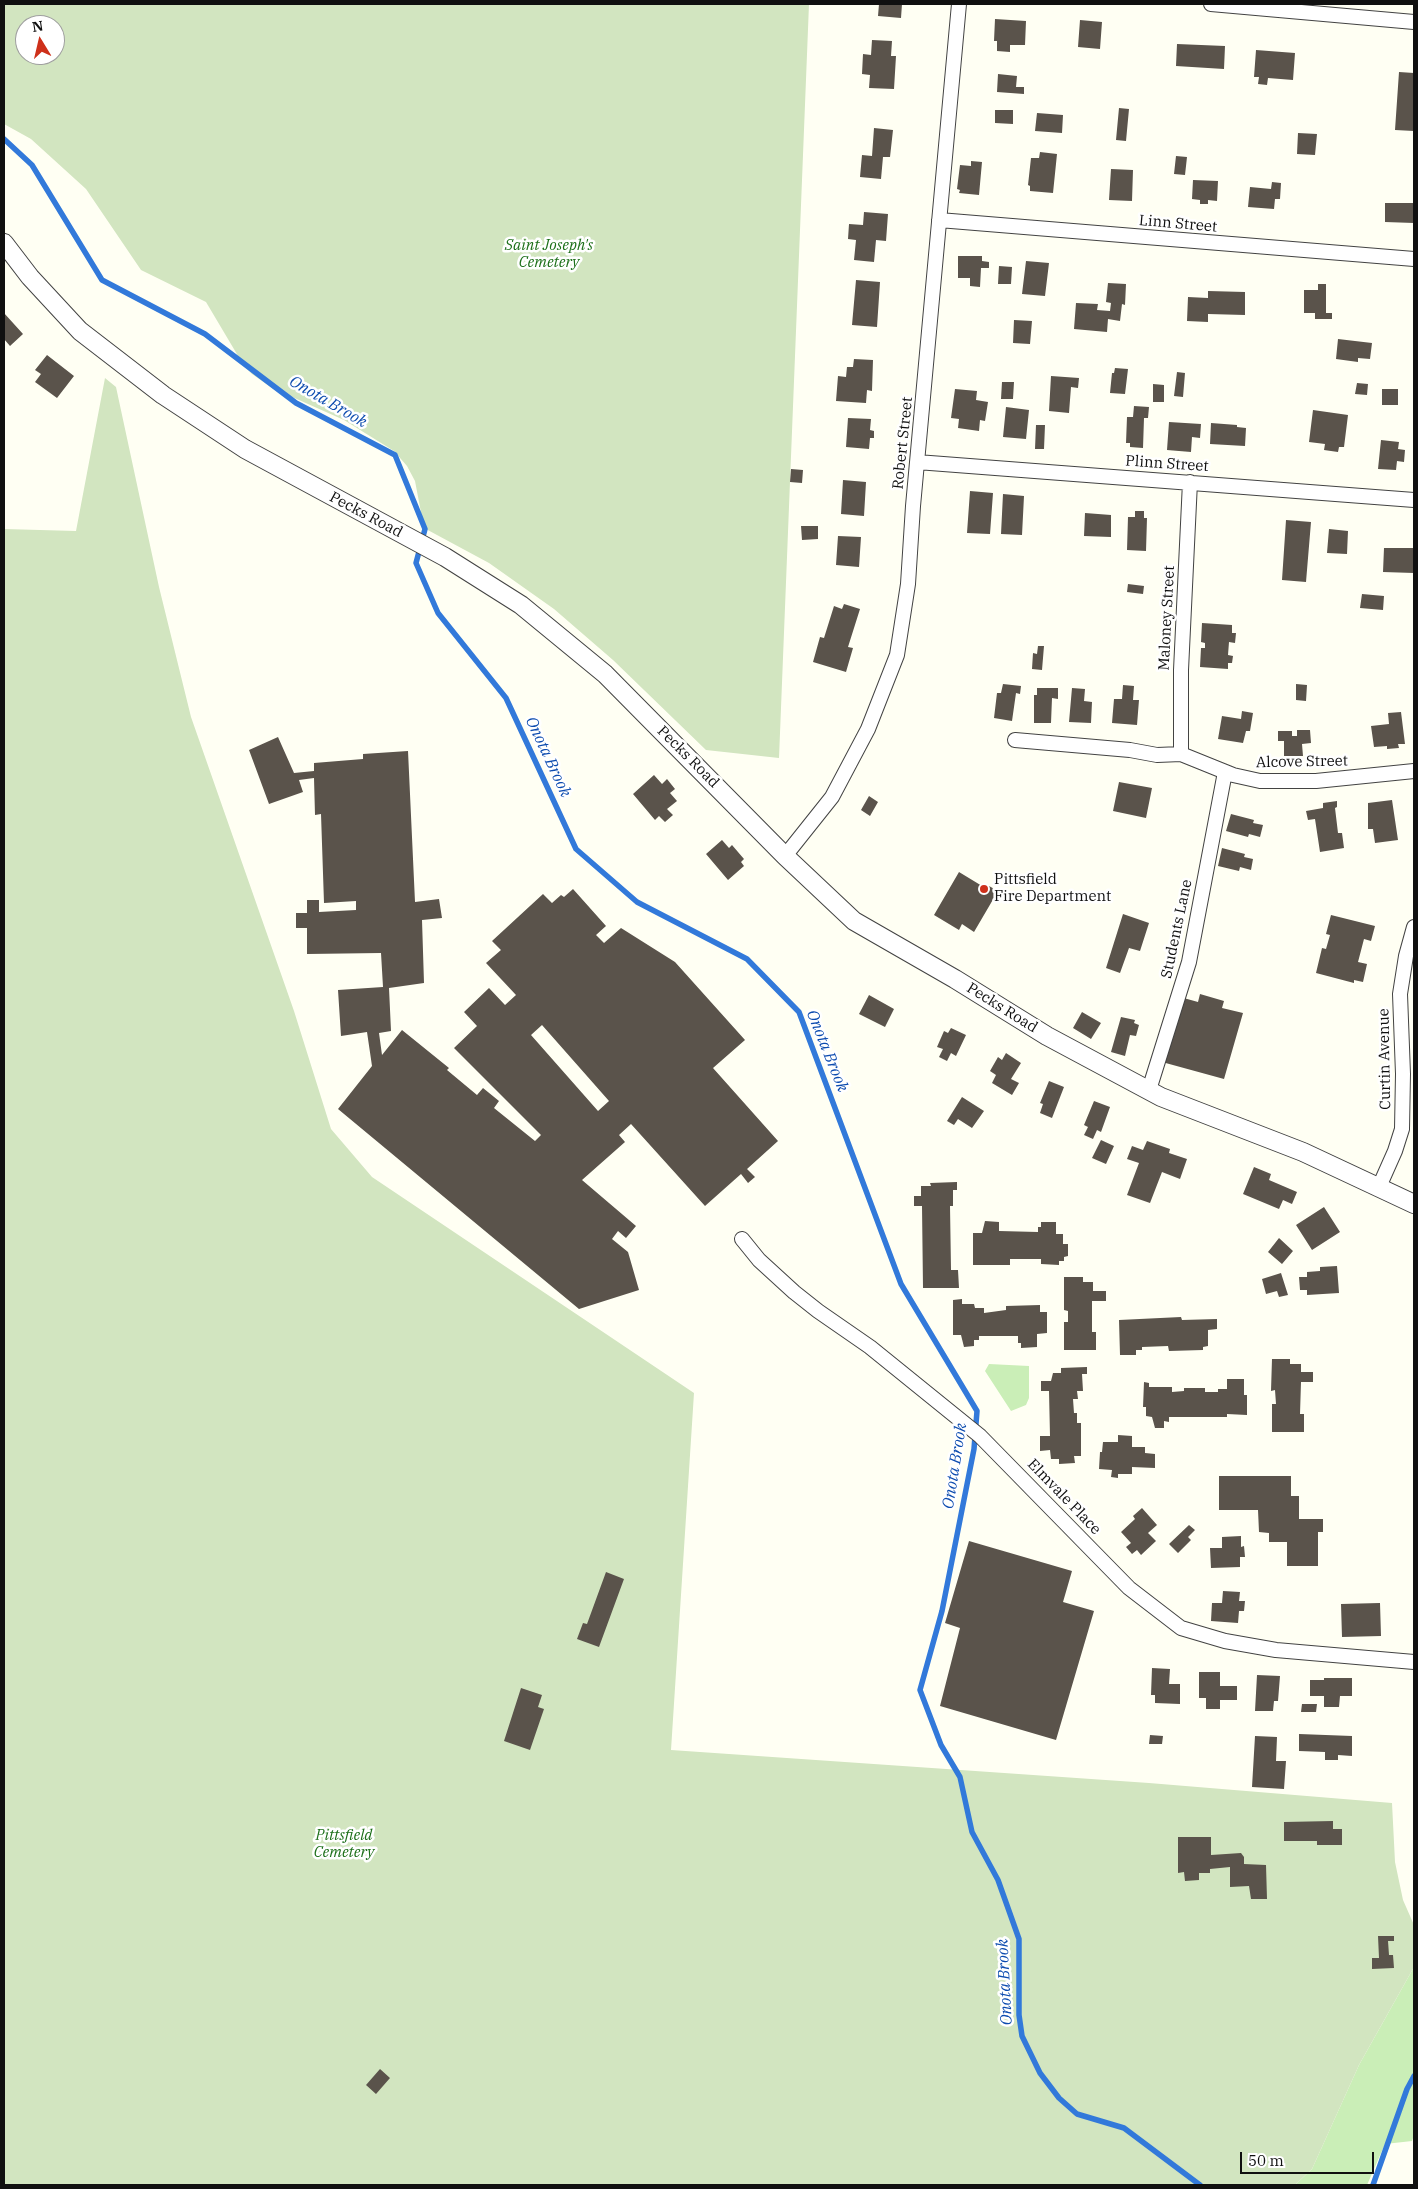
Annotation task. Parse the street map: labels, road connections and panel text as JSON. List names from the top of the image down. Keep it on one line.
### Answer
{"streets":{"street":["Linn Street","Robert Street","Plinn Street","Pecks Road","Maloney Street","Alcove Street","Students Lane","Curtin Avenue","Elmvale Place"]},"crossings":[["Linn Street","Robert Street"],["Robert Street","Plinn Street"],["Robert Street","Pecks Road"],["Plinn Street","Maloney Street"],["Pecks Road","Students Lane"],["Pecks Road","Curtin Avenue"],["Maloney Street","Alcove Street"],["Alcove Street","Students Lane"]],"water":["Onota Brook"],"parks":["Saint Joseph's Cemetery","Pittsfield Cemetery"],"places":["Pittsfield Fire Department"],"scale_bar":"50 m","north":"top"}
